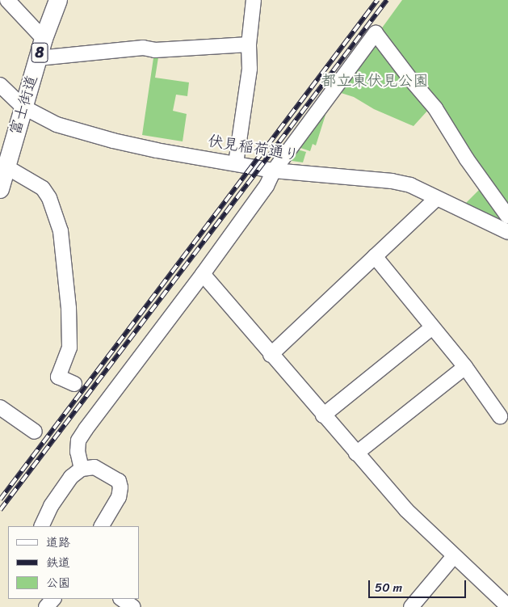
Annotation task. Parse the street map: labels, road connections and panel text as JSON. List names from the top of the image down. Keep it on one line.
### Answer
{"streets":{"main road":["8","富士街道"],"street":["伏見稲荷通り"]},"crossings":[["富士街道","伏見稲荷通り"]],"parks":["都立東伏見公園"],"legend":["道路","鉄道","公園"],"scale_bar":"50 m"}
